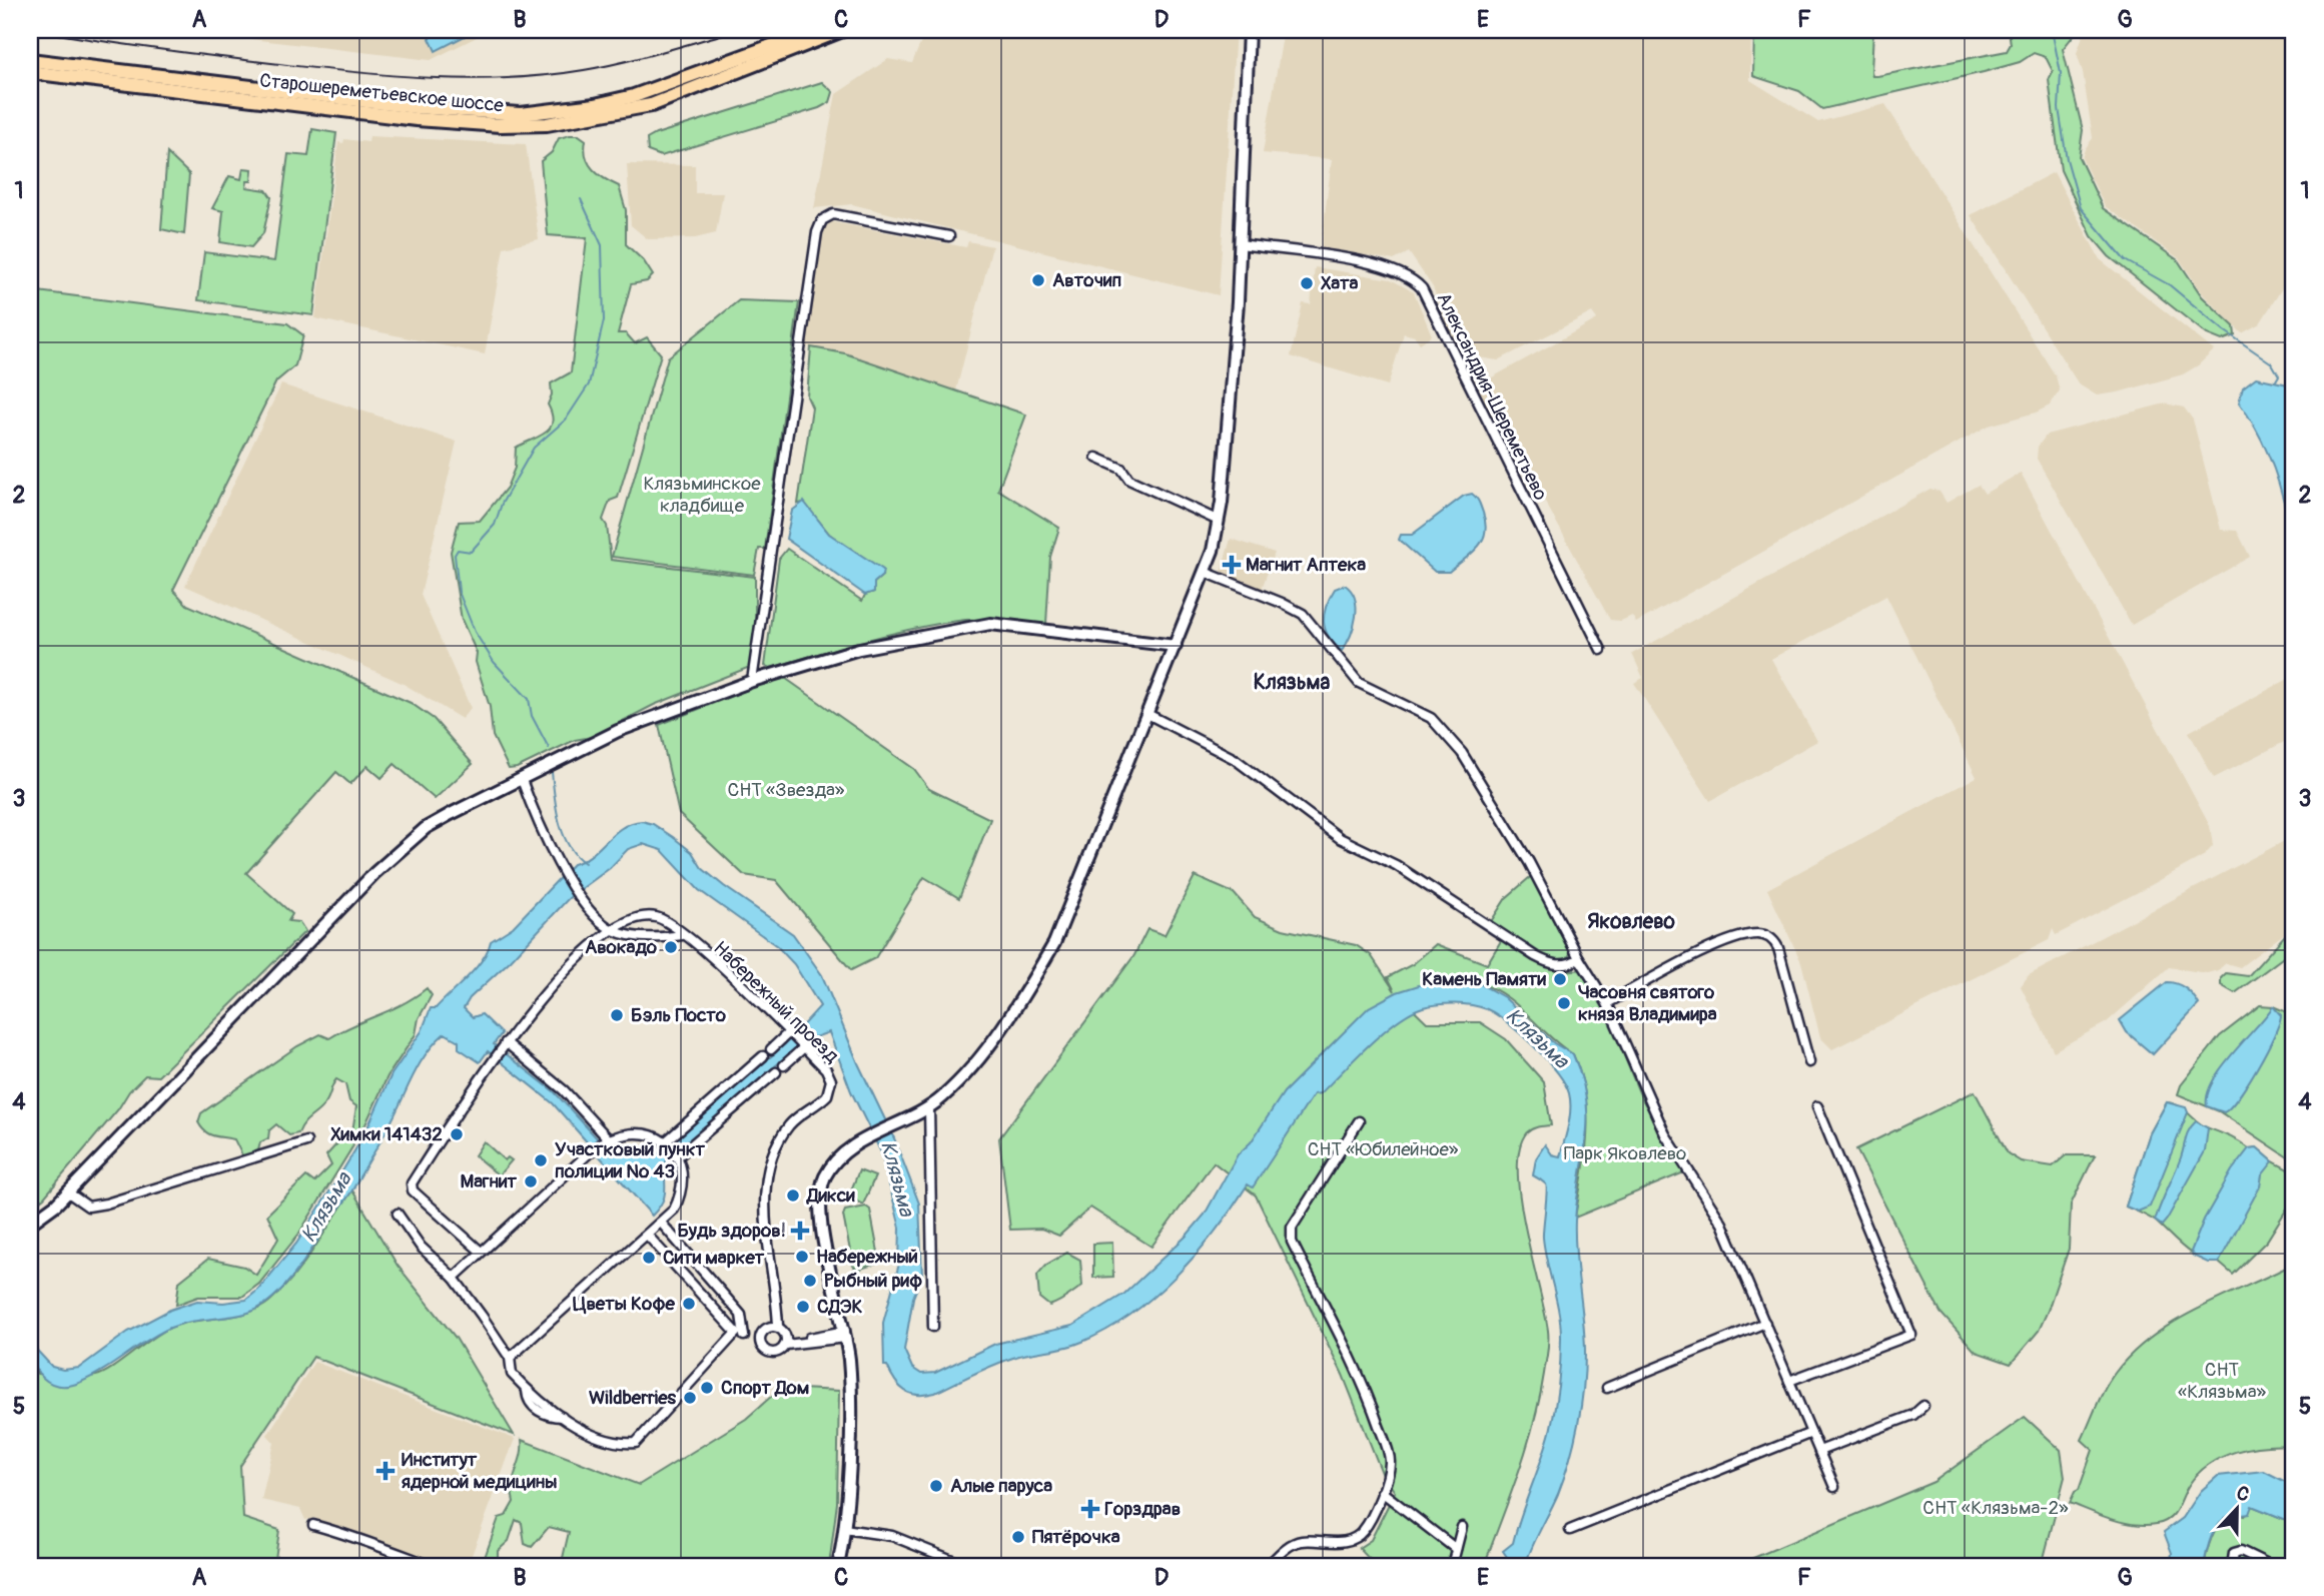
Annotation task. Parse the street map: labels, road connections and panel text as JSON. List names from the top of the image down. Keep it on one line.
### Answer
{"streets":{"main road":["Старошереметьевское шоссе"],"street":["Александрия-Шереметьево","Набережный проезд"]},"districts":["Клязьма","Яковлево"],"water":["Клязьма"],"parks":["Клязьминское кладбище","СНТ «Звезда»","СНТ «Юбилейное»","Парк Яковлево","СНТ «Клязьма»","СНТ «Клязьма-2»"],"places":{"other":["Авточип","Хата","Авокадо","Камень Памяти","Часовня святого князя Владимира","Бэль Посто","Химки 141432","Участковый пункт полиции № 43","Магнит","Дикси","Набережный","Сити маркет","Рыбный риф","Цветы Кофе","СДЭК","Спорт Дом","Wildberries","Алые паруса","Пятёрочка"],"health":["Магнит Аптека","Будь здоров!","Институт ядерной медицины","Горздрав"]},"north":"top","grid":{"columns":["A","B","C","D","E","F","G"],"rows":["1","2","3","4","5"]}}
